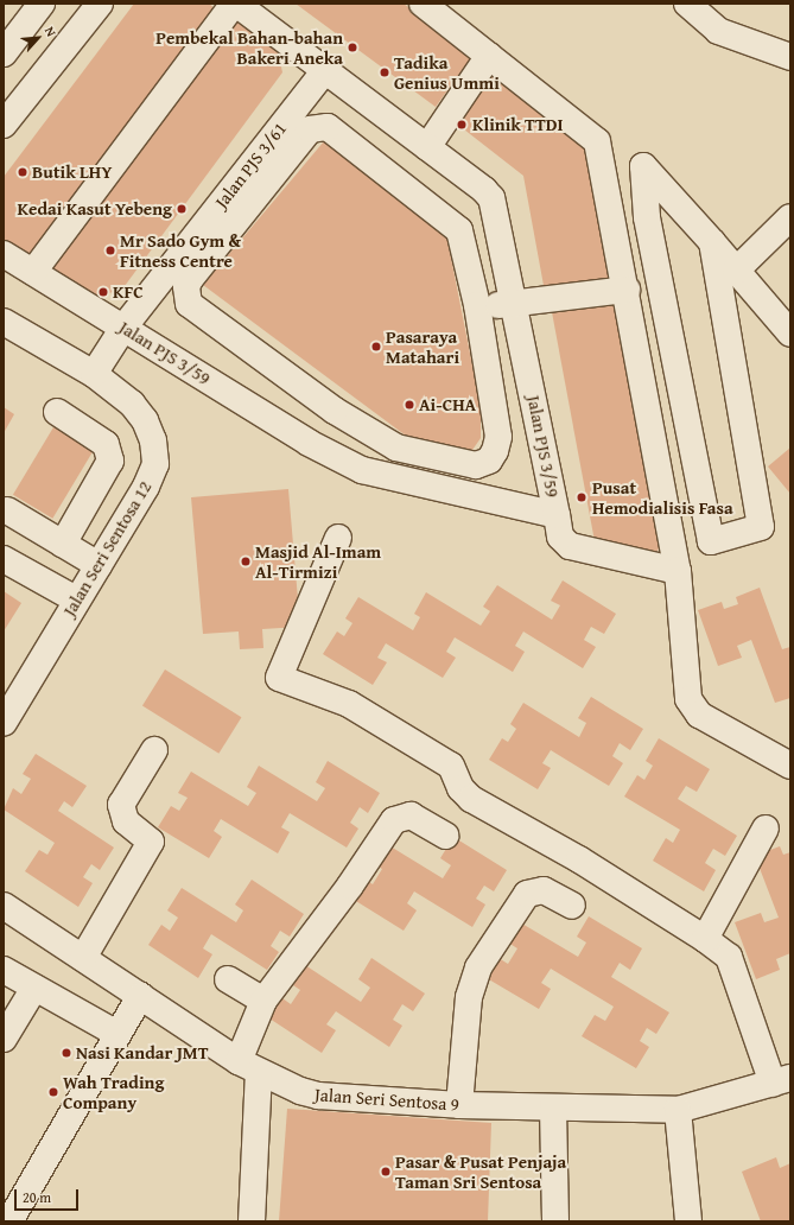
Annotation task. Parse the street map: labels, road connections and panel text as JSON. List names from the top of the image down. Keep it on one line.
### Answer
{"streets":{"street":["Jalan PJS 3/61","Jalan PJS 3/59","Jalan Seri Sentosa 12","Jalan Seri Sentosa 9"]},"crossings":[["Jalan PJS 3/61","Jalan PJS 3/59"],["Jalan PJS 3/61","Jalan Seri Sentosa 12"]],"places":["Pembekal Bahan-bahan Bakeri Aneka","Tadika Genius Ummi","Klinik TTDI","Butik LHY","Kedai Kasut Yebeng","Mr Sado Gym & Fitness Centre","KFC","Pasaraya Matahari","Ai-CHA","Pusat Hemodialisis Fasa","Masjid Al-Imam Al-Tirmizi","Nasi Kandar JMT","Wah Trading Company","Pasar & Pusat Penjaja Taman Sri Sentosa"],"scale_bar":"20 m","north":"top right"}
